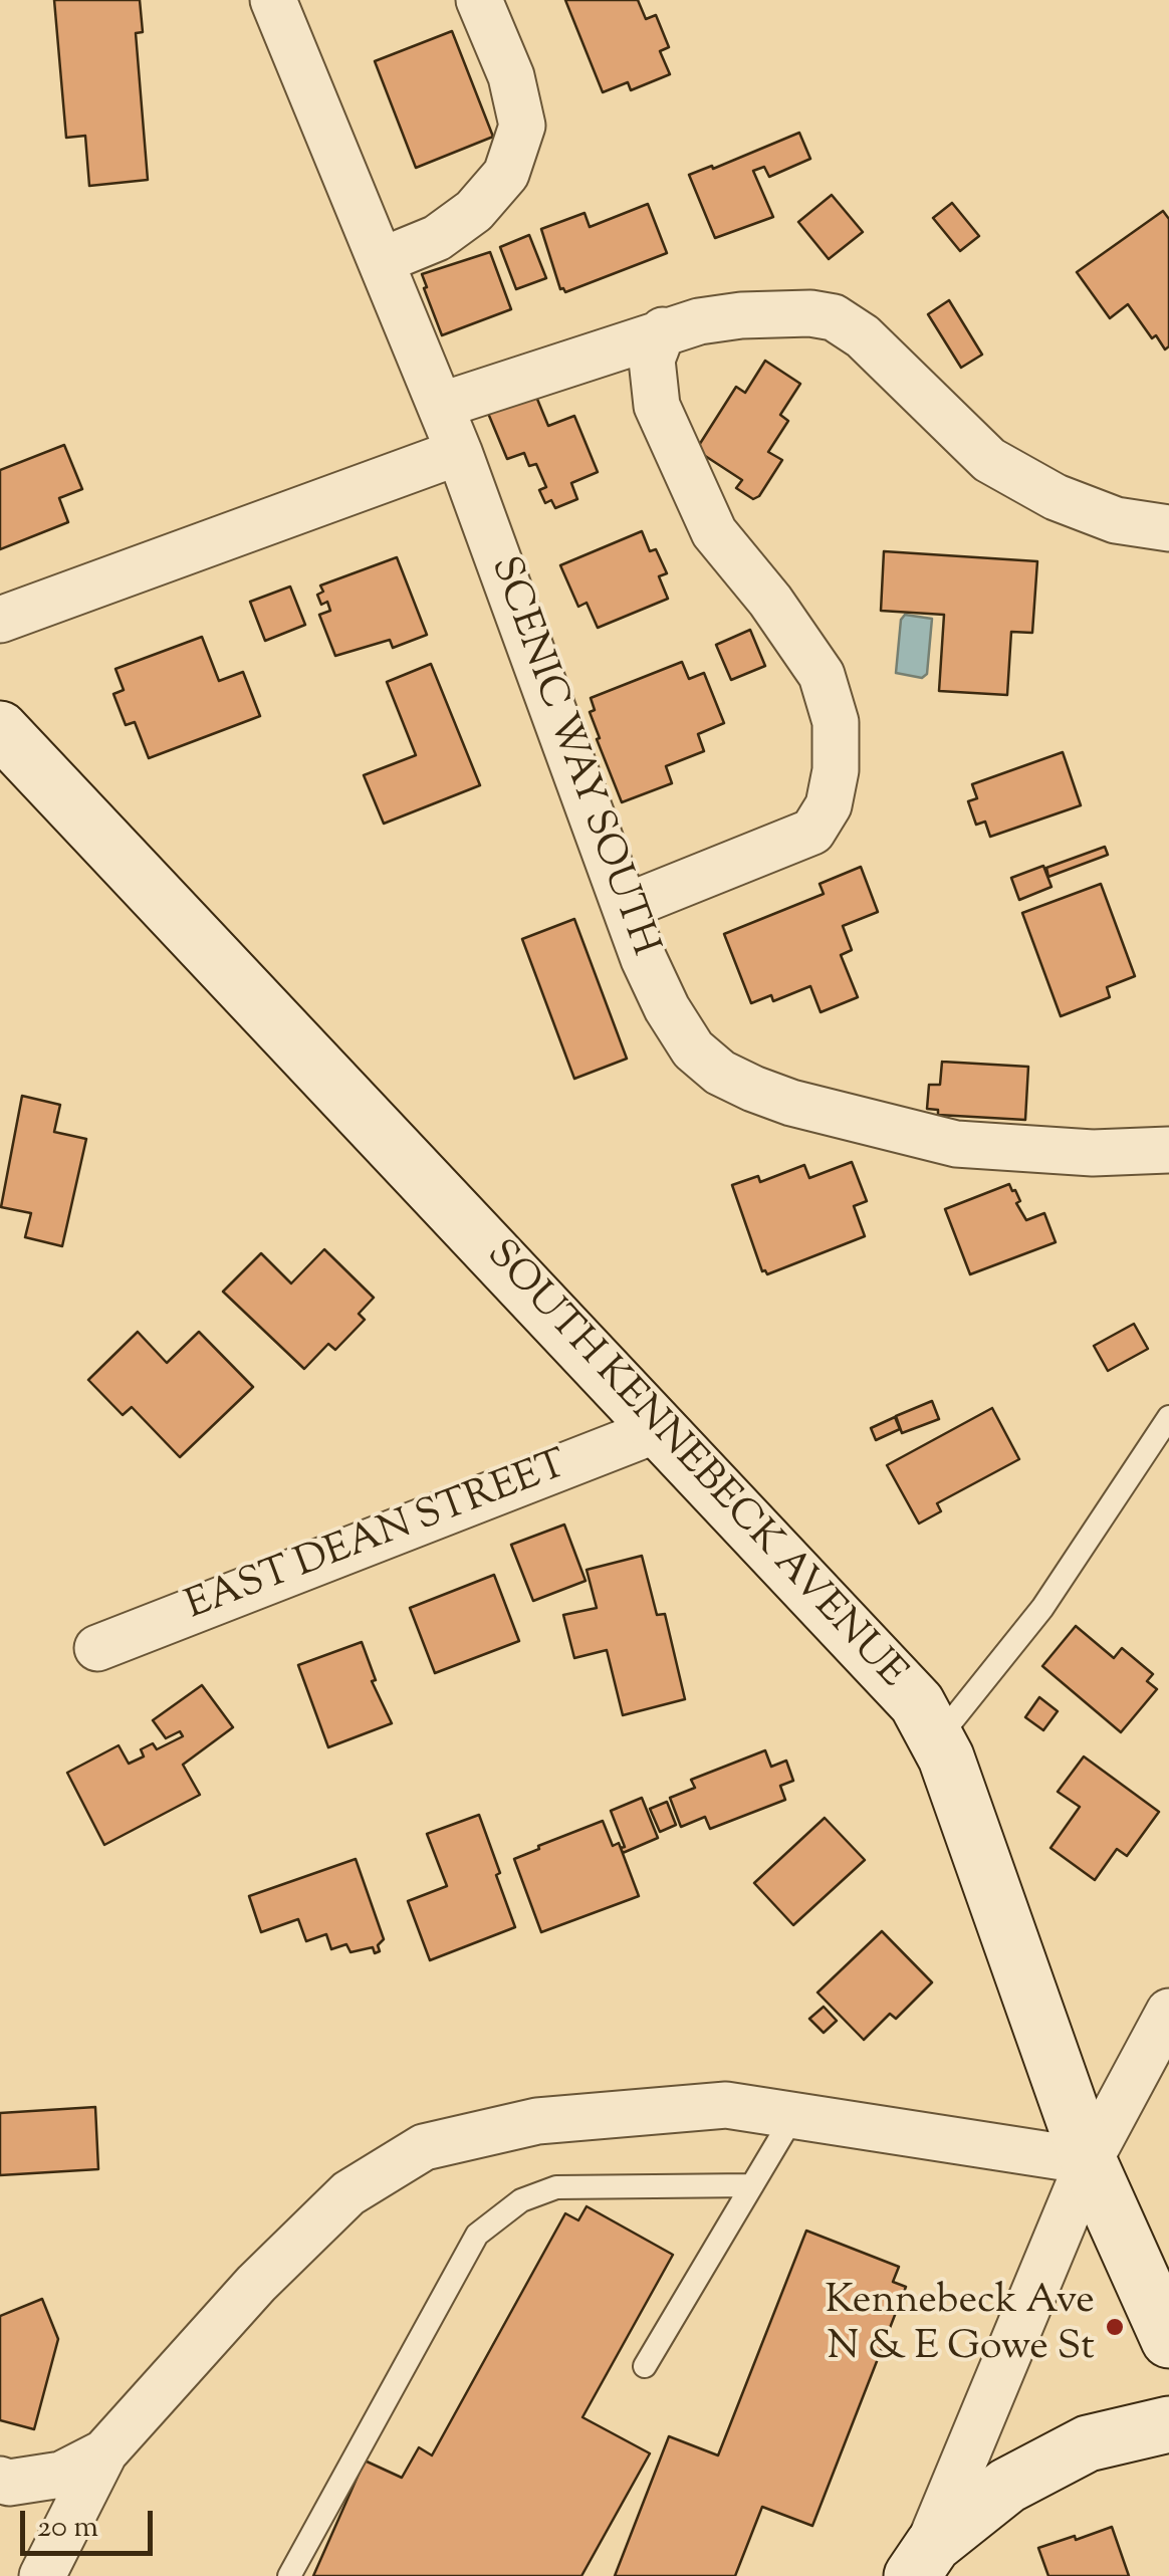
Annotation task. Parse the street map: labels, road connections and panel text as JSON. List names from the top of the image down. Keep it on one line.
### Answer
{"streets":{"street":["SCENIC WAY SOUTH","SOUTH KENNEBECK AVENUE","EAST DEAN STREET"]},"crossings":[["SOUTH KENNEBECK AVENUE","EAST DEAN STREET"]],"places":["Kennebeck Ave N & E Gowe St"],"scale_bar":"20 m"}
